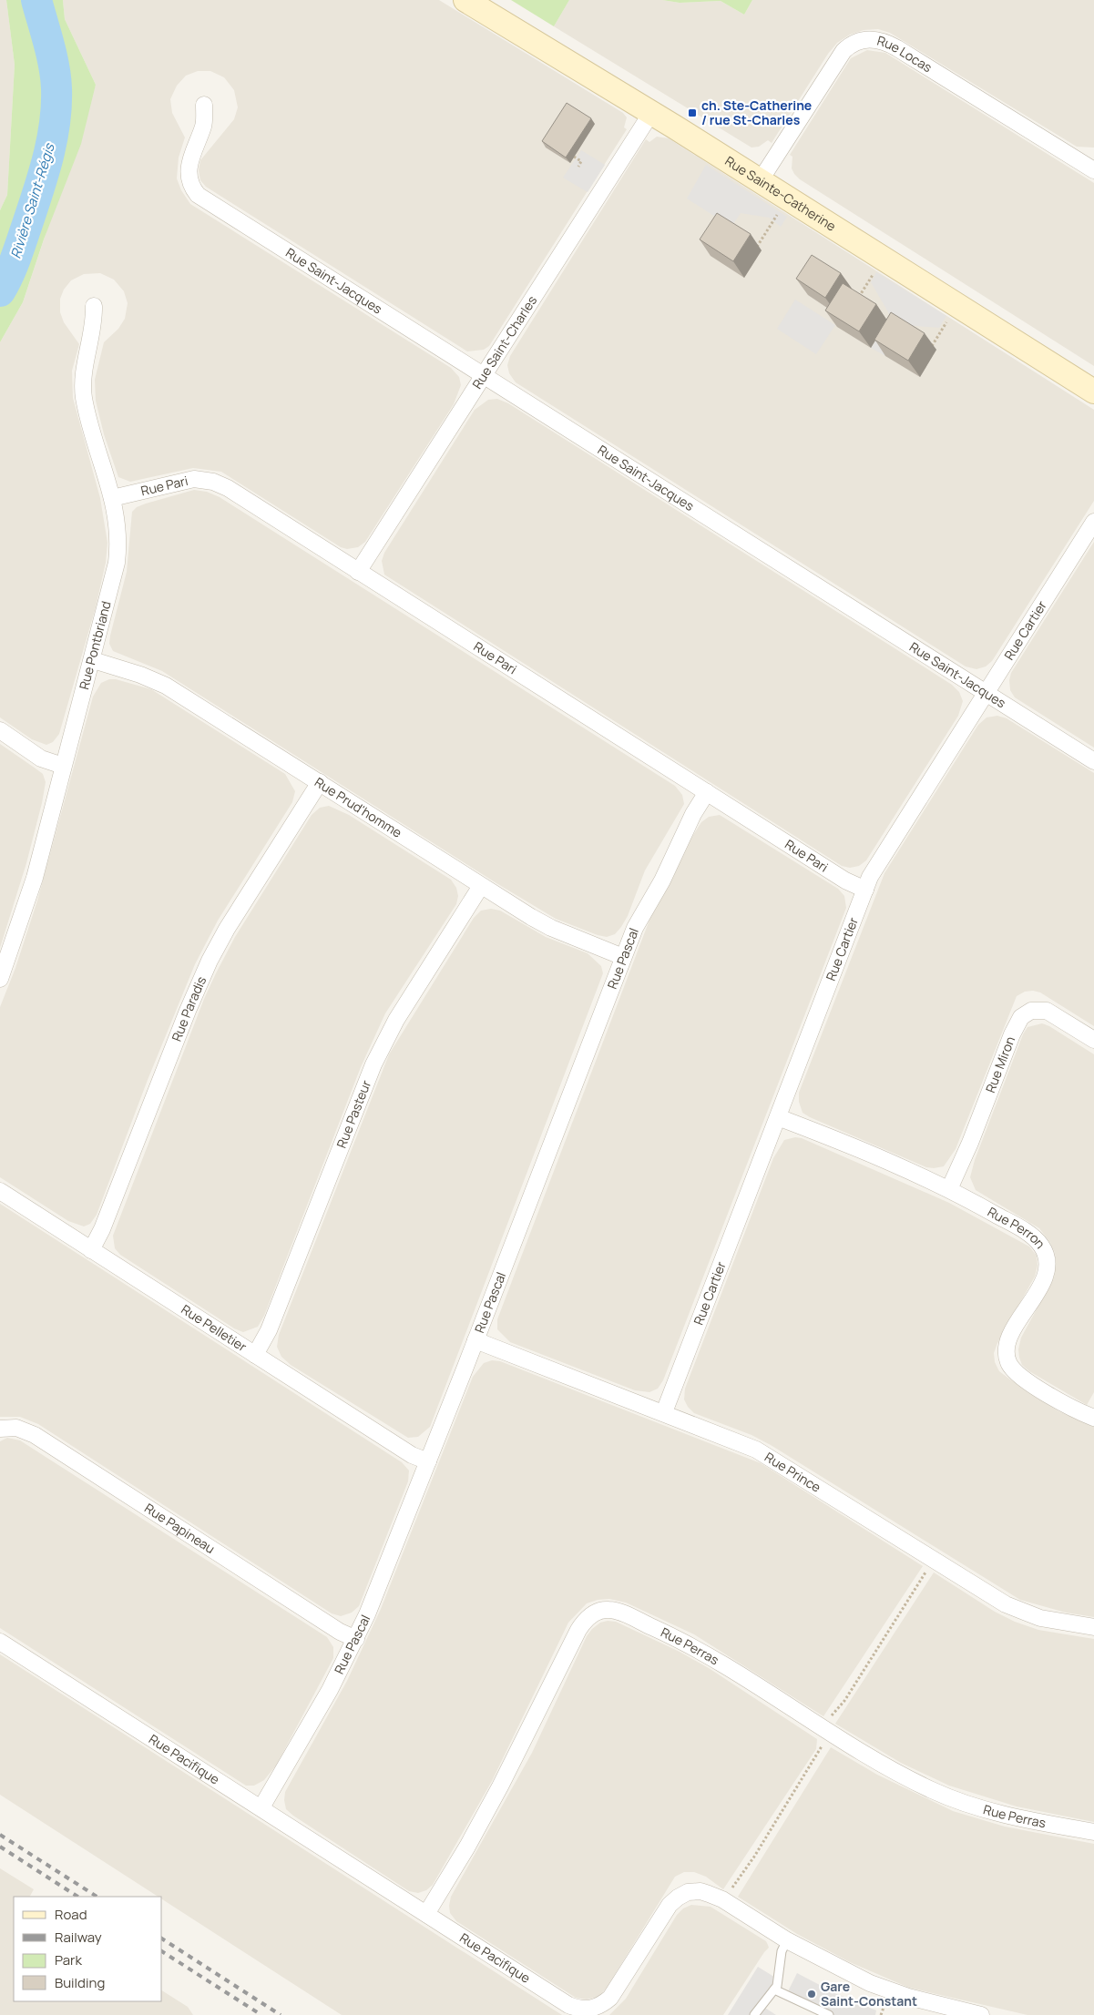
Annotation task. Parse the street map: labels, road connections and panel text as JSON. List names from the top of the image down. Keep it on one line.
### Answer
{"streets":{"street":["Rue Locas","Rue Sainte-Catherine","Rue Saint-Jacques","Rue Saint-Charles","Rue Pari","Rue Cartier","Rue Pontbriand","Rue Prud'homme","Rue Pascal","Rue Paradis","Rue Miron","Rue Pasteur","Rue Perron","Rue Pelletier","Rue Prince","Rue Papineau","Rue Perras","Rue Pacifique"]},"crossings":[["Rue Locas","Rue Sainte-Catherine"],["Rue Sainte-Catherine","Rue Saint-Charles"],["Rue Saint-Jacques","Rue Saint-Charles"],["Rue Saint-Jacques","Rue Cartier"],["Rue Saint-Charles","Rue Pari"],["Rue Pari","Rue Cartier"],["Rue Pari","Rue Pontbriand"],["Rue Pari","Rue Pascal"],["Rue Cartier","Rue Perron"],["Rue Cartier","Rue Prince"],["Rue Pontbriand","Rue Prud'homme"],["Rue Prud'homme","Rue Pascal"],["Rue Prud'homme","Rue Paradis"],["Rue Prud'homme","Rue Pasteur"],["Rue Pascal","Rue Pelletier"],["Rue Pascal","Rue Prince"],["Rue Pascal","Rue Papineau"],["Rue Pascal","Rue Pacifique"],["Rue Paradis","Rue Pelletier"],["Rue Miron","Rue Perron"],["Rue Pasteur","Rue Pelletier"],["Rue Perras","Rue Pacifique"]],"water":["Rivière Saint-Régis"],"places":{"transit":["ch. Ste-Catherine / rue St-Charles"],"other":["Gare Saint-Constant"]},"legend":["Road","Railway","Park","Building"]}
